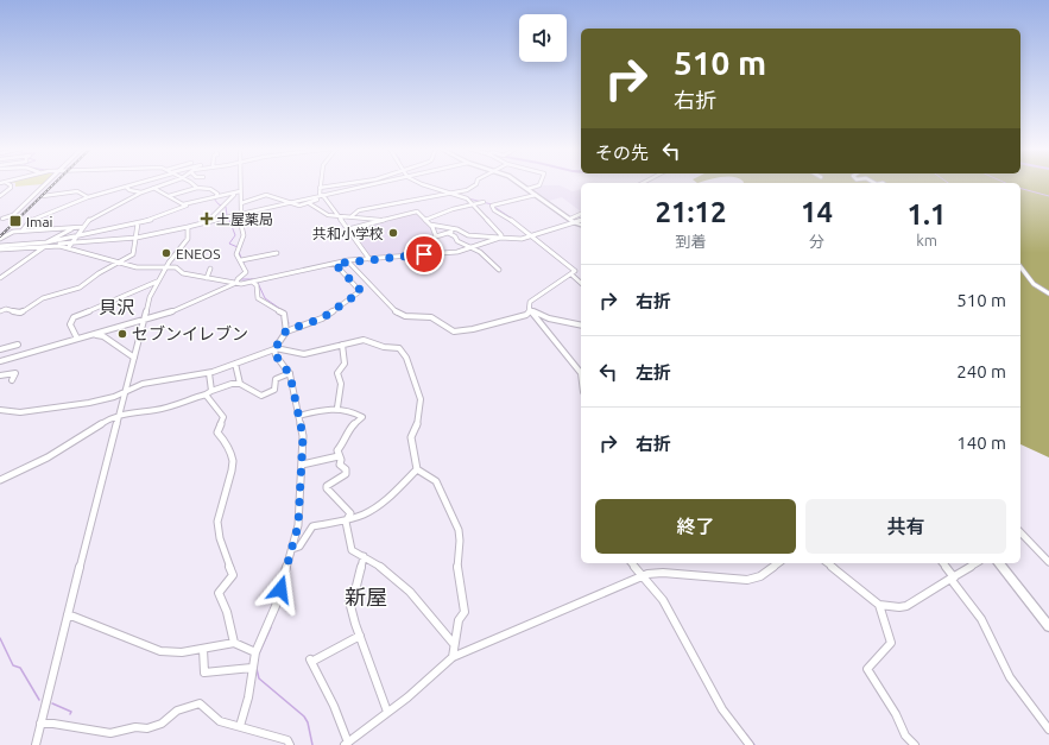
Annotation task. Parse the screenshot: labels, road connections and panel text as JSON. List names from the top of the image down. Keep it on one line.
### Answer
{"districts":["貝沢","新屋"],"places":{"health":["土屋薬局"],"transit":["Imai"],"other":["共和小学校","ENEOS","セブンイレブン"]},"page":{"turn":["510 m","右折"],"then":"その先","eta":["21:12","到着","14","分","1.1","km"],"list":[{"name":"右折","value":"510 m"},{"name":"左折","value":"240 m"},{"name":"右折","value":"140 m"}],"buttons":["終了","共有"]}}
